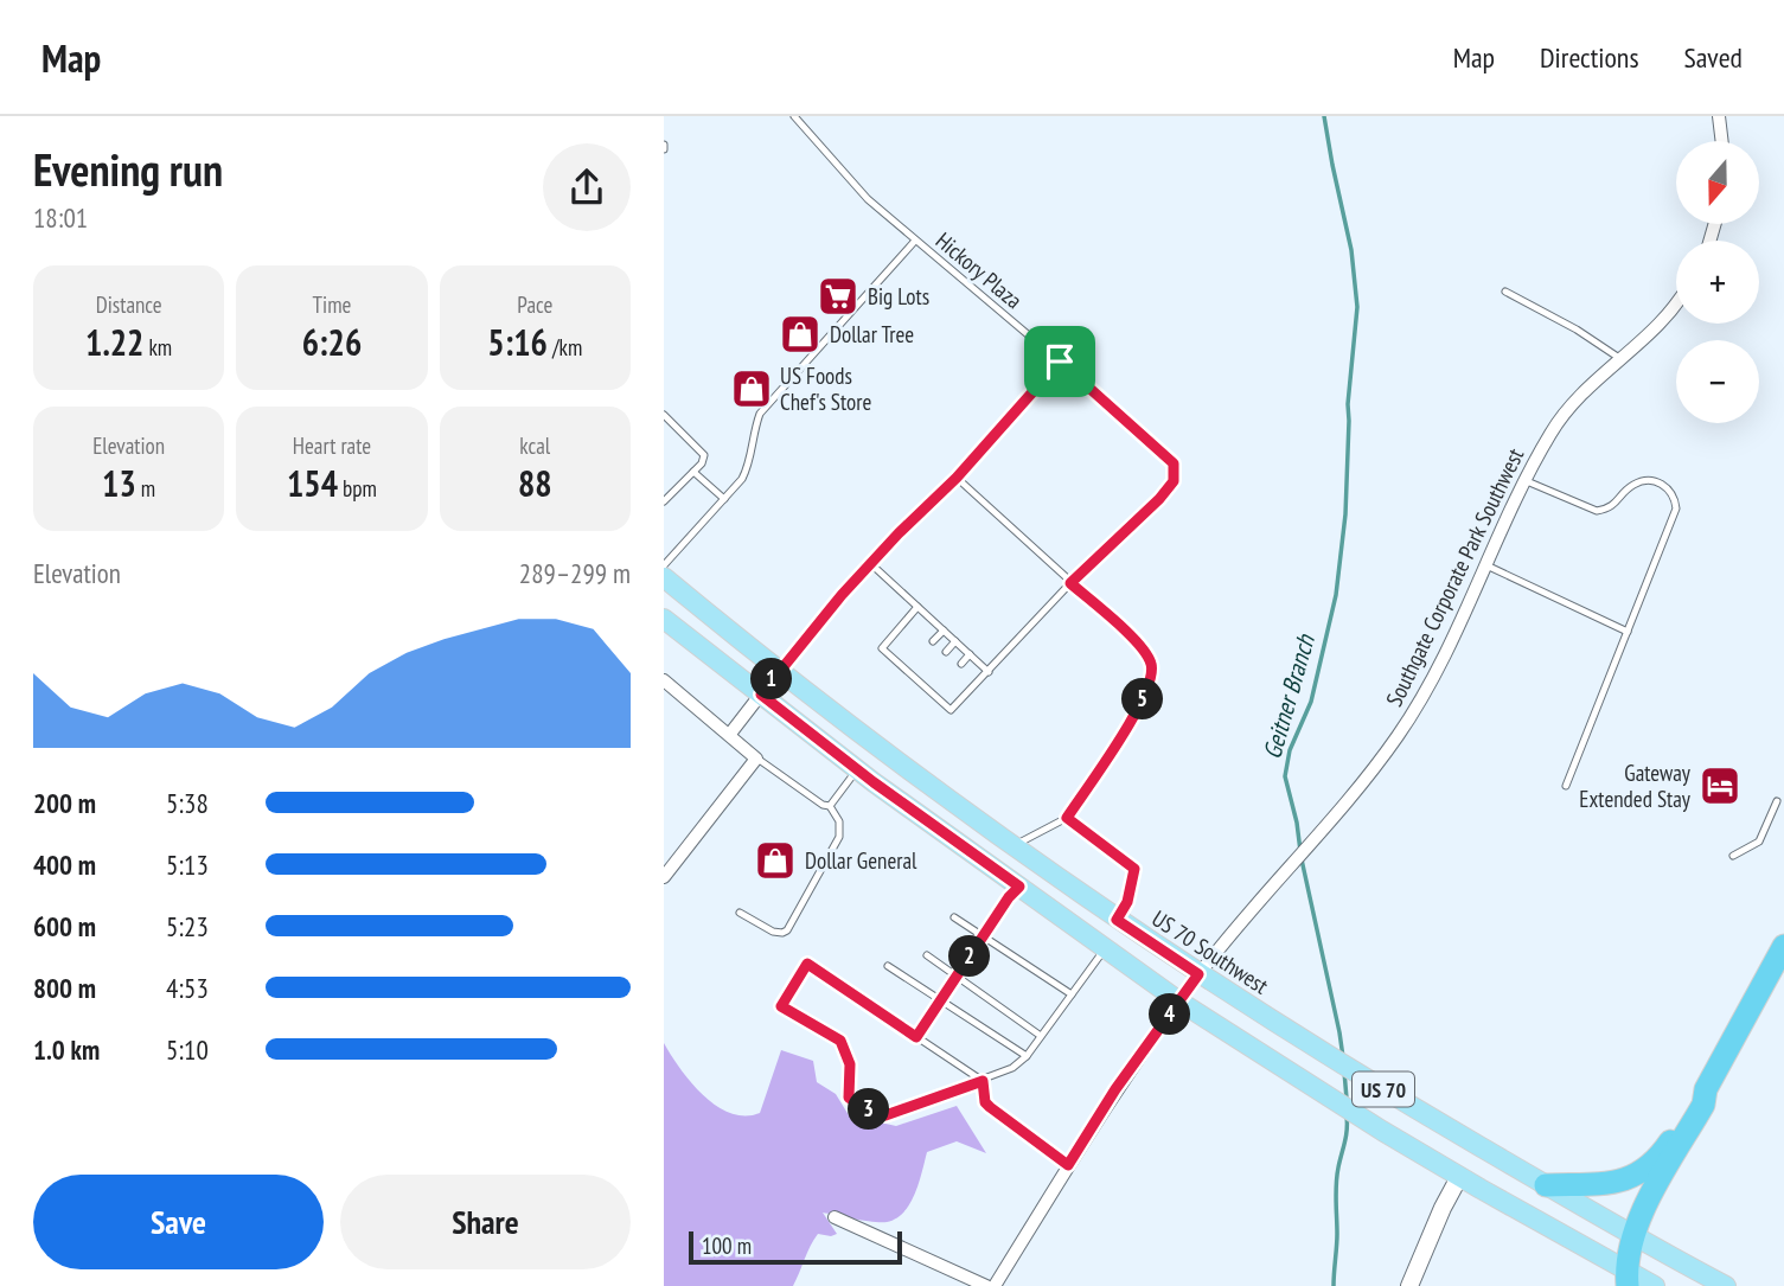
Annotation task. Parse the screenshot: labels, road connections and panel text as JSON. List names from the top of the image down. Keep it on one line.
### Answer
{"streets":{"main road":["US 70 Southwest","US 70"],"street":["Southgate Corporate Park Southwest"],"lane":["Hickory Plaza"]},"crossings":[["Southgate Corporate Park Southwest","US 70 Southwest"],["Southgate Corporate Park Southwest","US 70"]],"water":["Geitner Branch"],"places":{"supermarket":["Big Lots"],"shop":["Dollar Tree","US Foods Chef's Store","Dollar General"],"hotel":["Gateway Extended Stay"]},"scale_bar":"100 m","north":"bottom","page":{"header":"Map","nav":["Map","Directions","Saved"],"heading":["Evening run","18:01"],"map_buttons":["+","−"],"stats":[["Distance","1.22 km"],["Time","6:26"],["Pace","5:16 /km"],["Elevation","13 m"],["Heart rate","154 bpm"],["kcal","88"]],"chart":["Elevation","289–299 m"],"pins":["1","5","2","4","3"],"list":[{"name":"200 m","note":"5:38"},{"name":"400 m","note":"5:13"},{"name":"600 m","note":"5:23"},{"name":"800 m","note":"4:53"},{"name":"1.0 km","note":"5:10"}],"buttons":["Save","Share"],"scale":"100 m"}}
